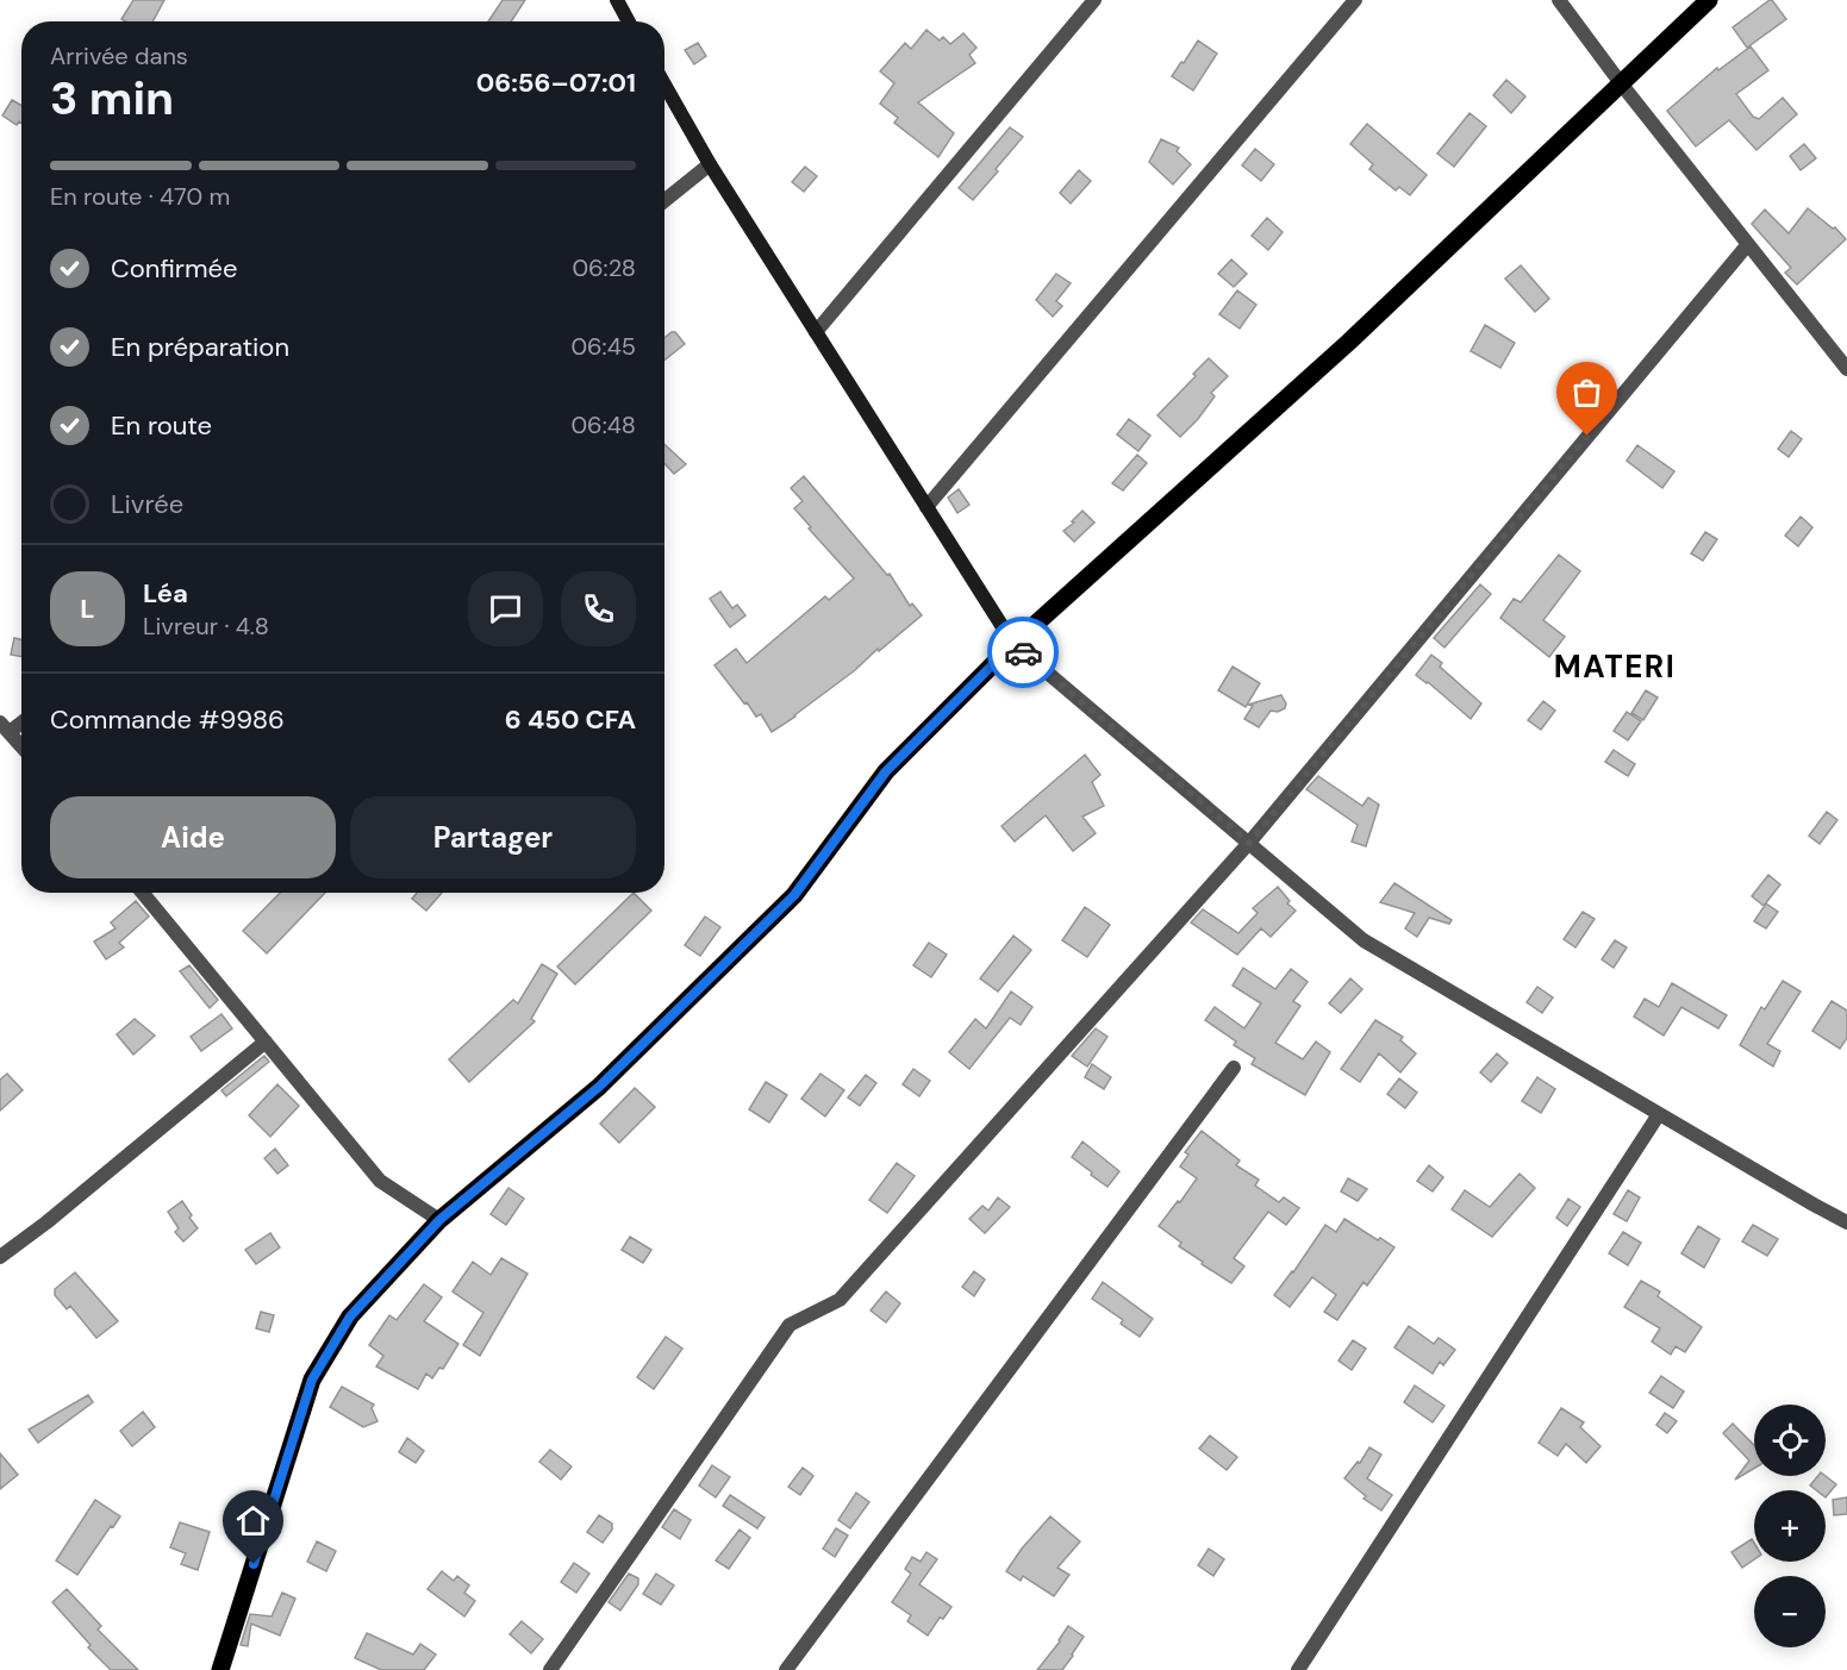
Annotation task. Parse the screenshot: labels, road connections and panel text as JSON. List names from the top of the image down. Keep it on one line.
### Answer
{"districts":["MATERI"],"page":{"heading":["3 min","Arrivée dans","06:56–07:01"],"panel":["Léa","Livreur · 4.8","Commande #9986","6 450 CFA"],"bar":"En route · 470 m","list":[["Confirmée","06:28"],["En préparation","06:45"],["En route","06:48"],"Livrée"],"round":"L","buttons":["Aide","Partager"],"map_buttons":["+","−"]}}
